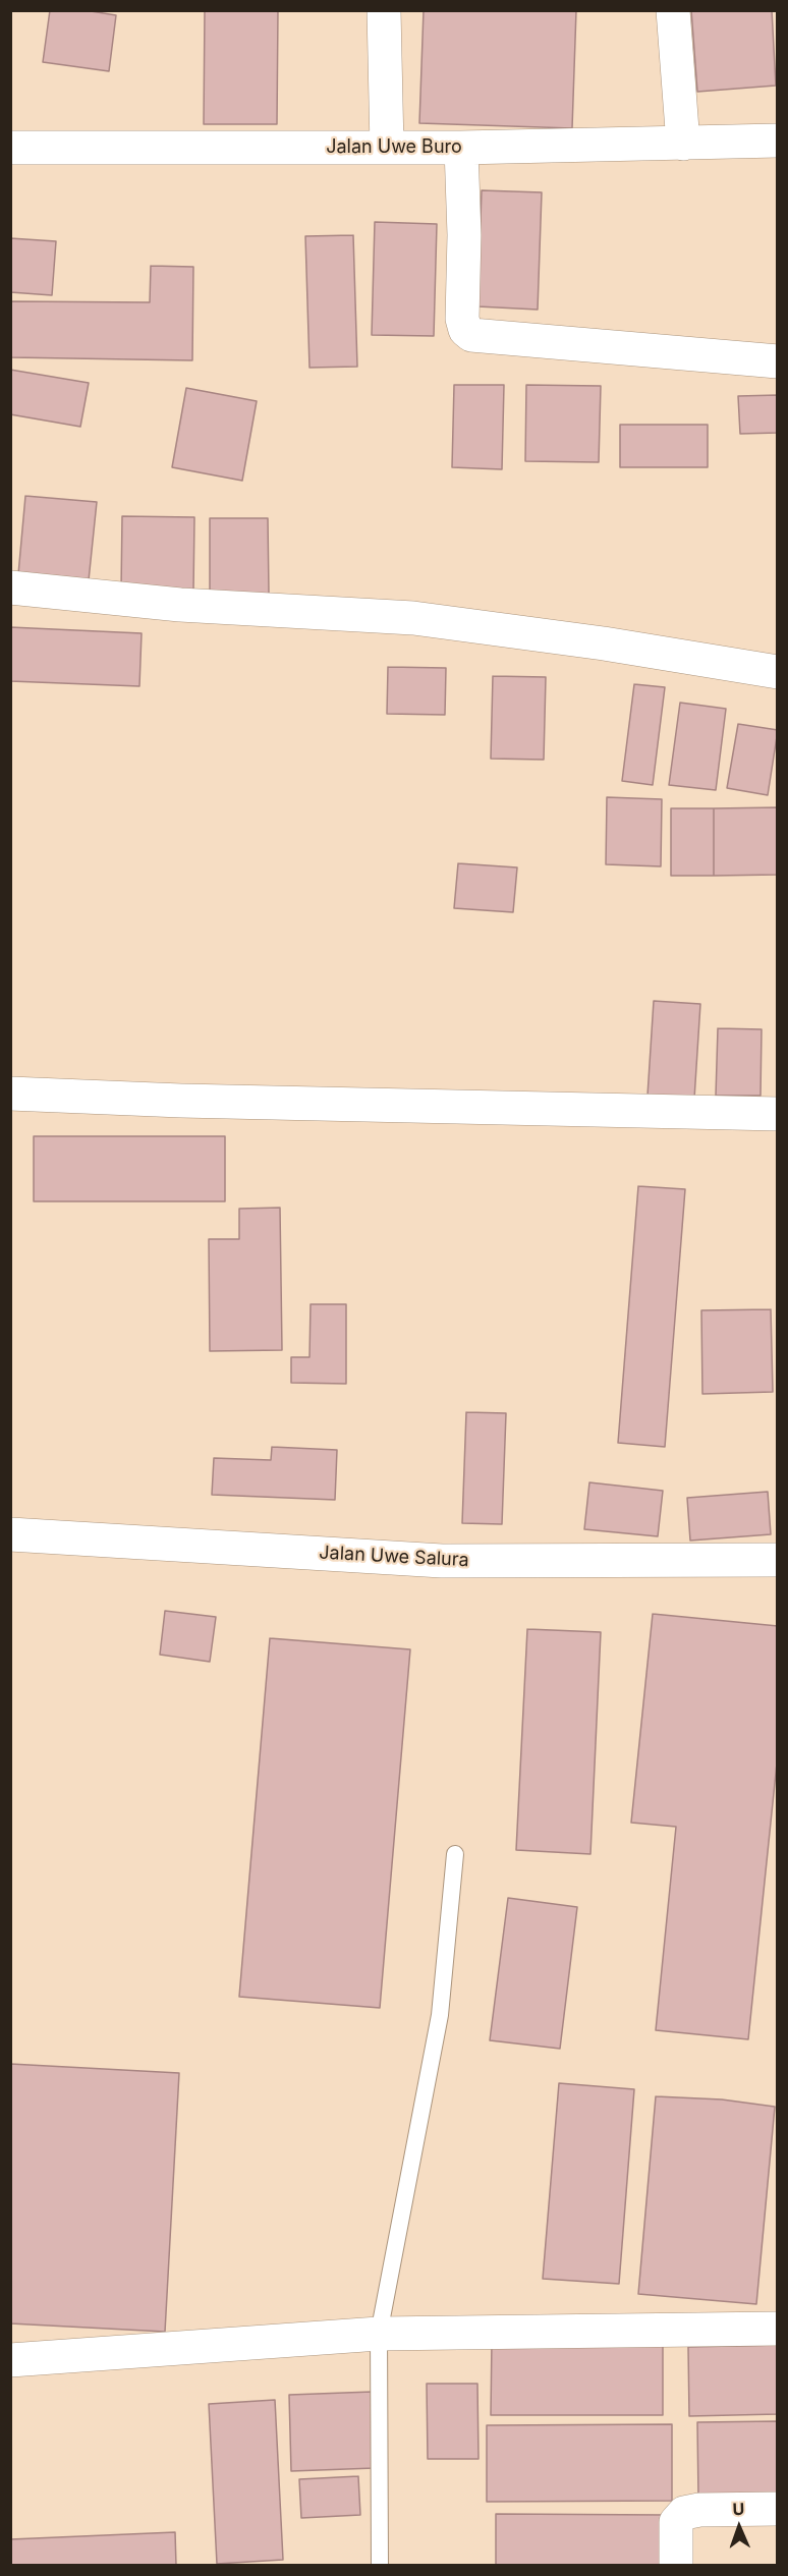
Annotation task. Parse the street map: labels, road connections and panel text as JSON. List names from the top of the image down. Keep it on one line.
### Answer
{"streets":{"street":["Jalan Uwe Buro","Jalan Uwe Salura"]},"north":"top"}
